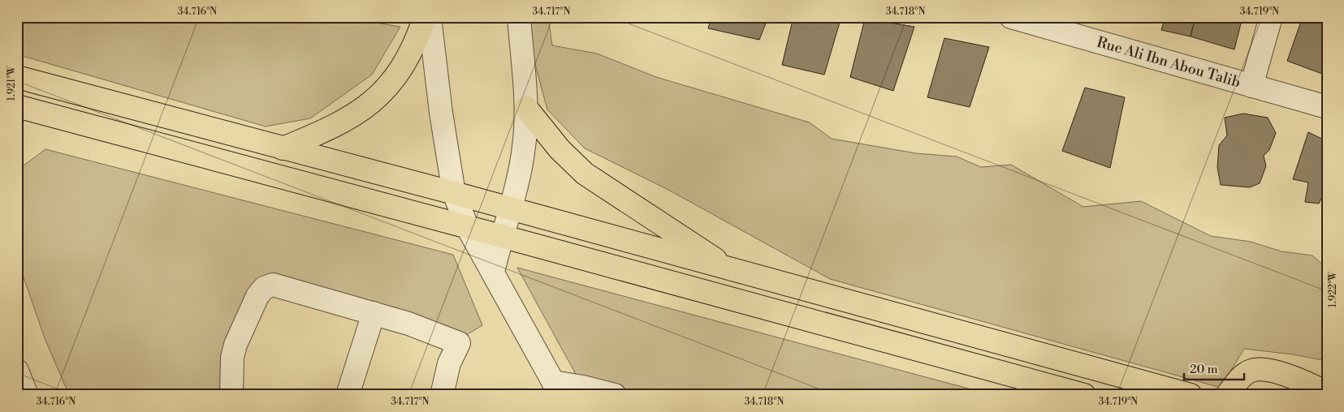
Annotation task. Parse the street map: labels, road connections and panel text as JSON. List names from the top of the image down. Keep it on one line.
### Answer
{"streets":{"street":["Rue Ali Ibn Abou Talib"]},"scale_bar":"20 m","coordinates":["34.716°N","34.717°N","34.718°N","34.719°N","1.921°W","1.922°W"]}
